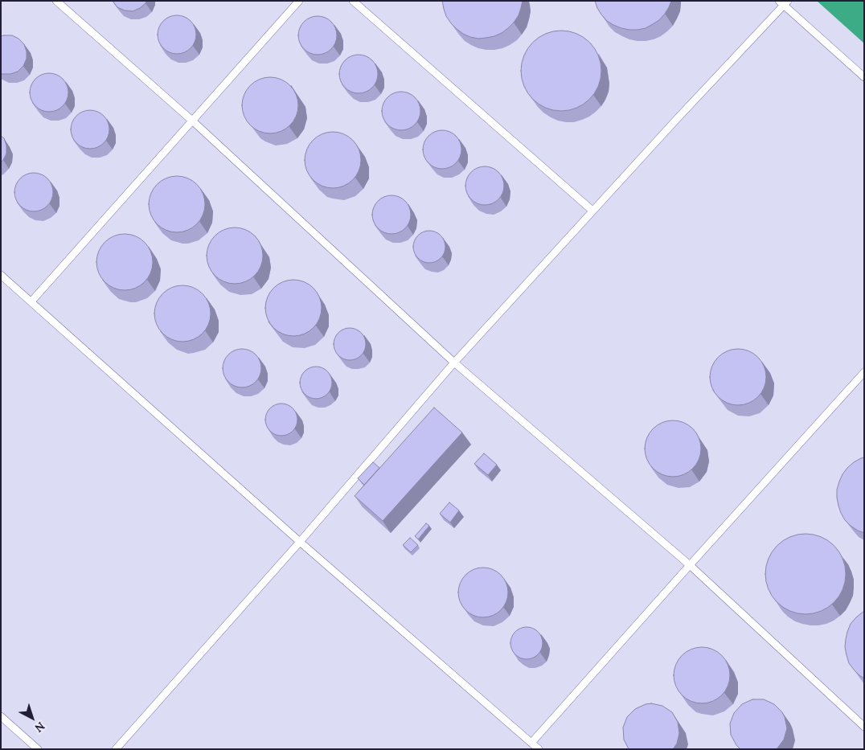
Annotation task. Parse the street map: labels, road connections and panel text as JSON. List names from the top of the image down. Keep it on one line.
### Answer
{"north":"bottom right"}
